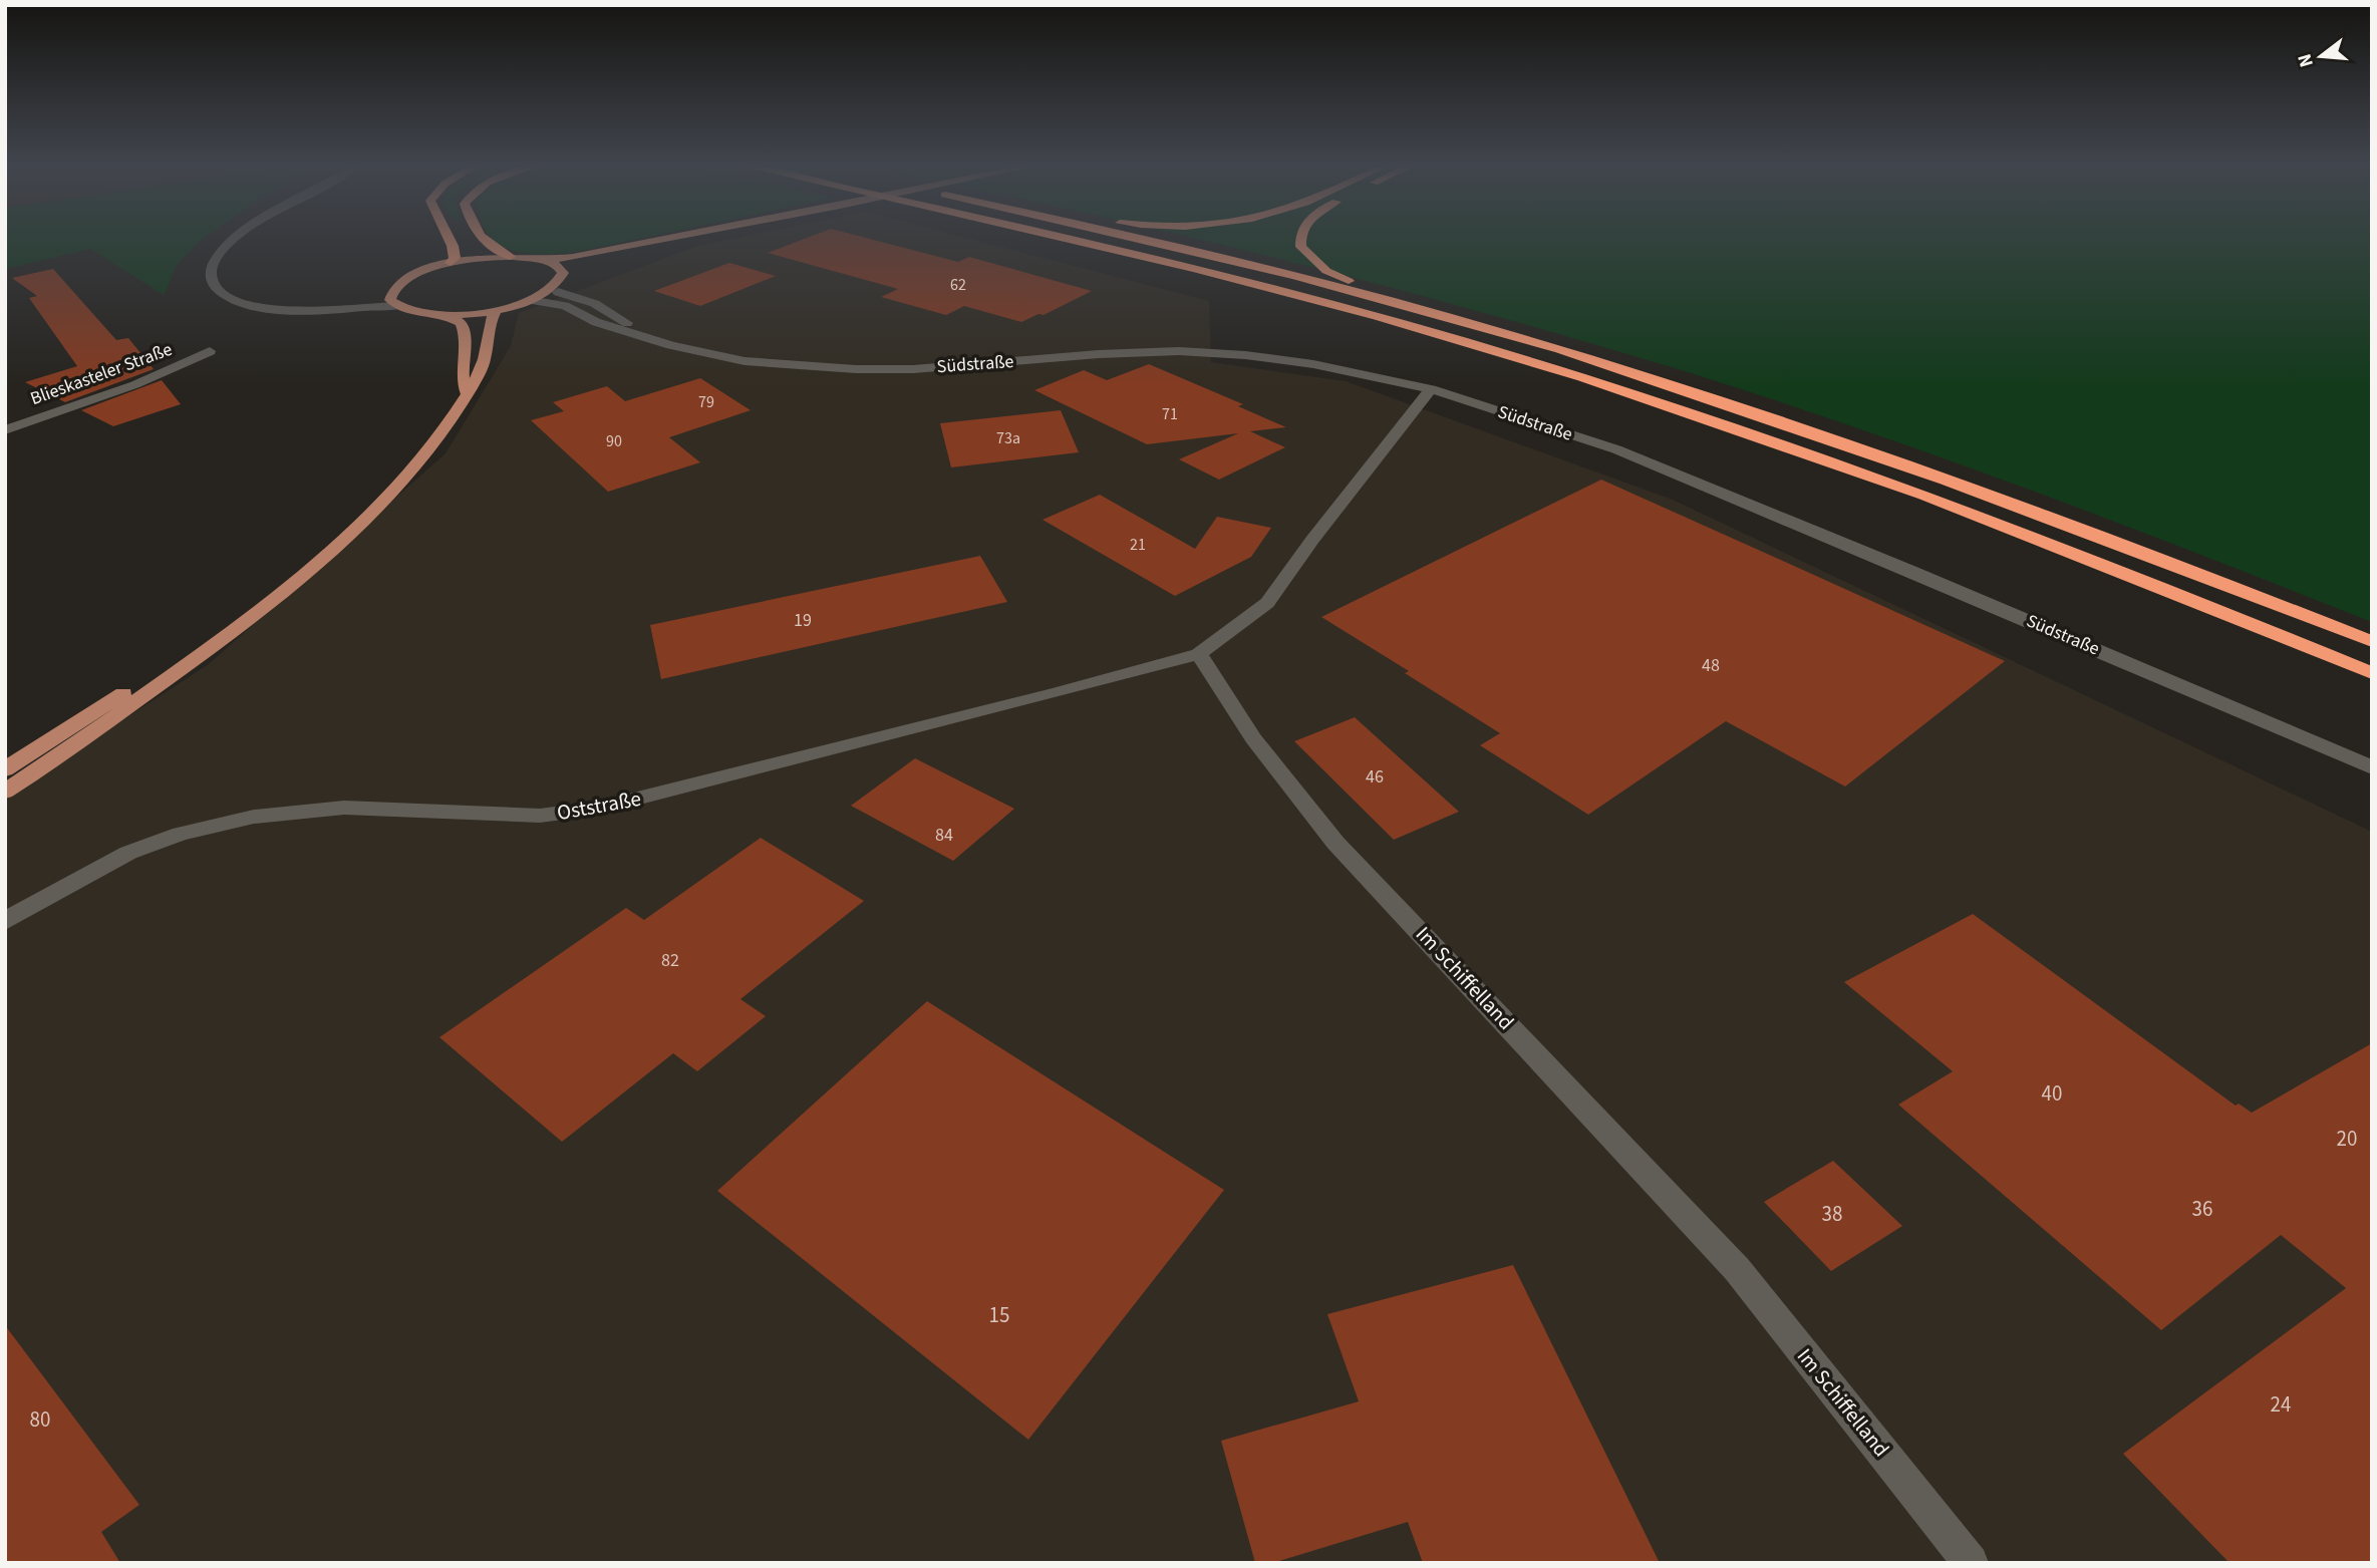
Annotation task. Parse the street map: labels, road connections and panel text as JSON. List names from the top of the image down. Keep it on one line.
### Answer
{"streets":{"street":["Südstraße","Blieskasteler Straße","Oststraße","Im Schiffelland"]},"crossings":[["Oststraße","Im Schiffelland"]],"house_numbers":["62","79","71","73a","90","21","19","48","46","84","82","40","20","36","38","15","24","80"],"north":"left"}
